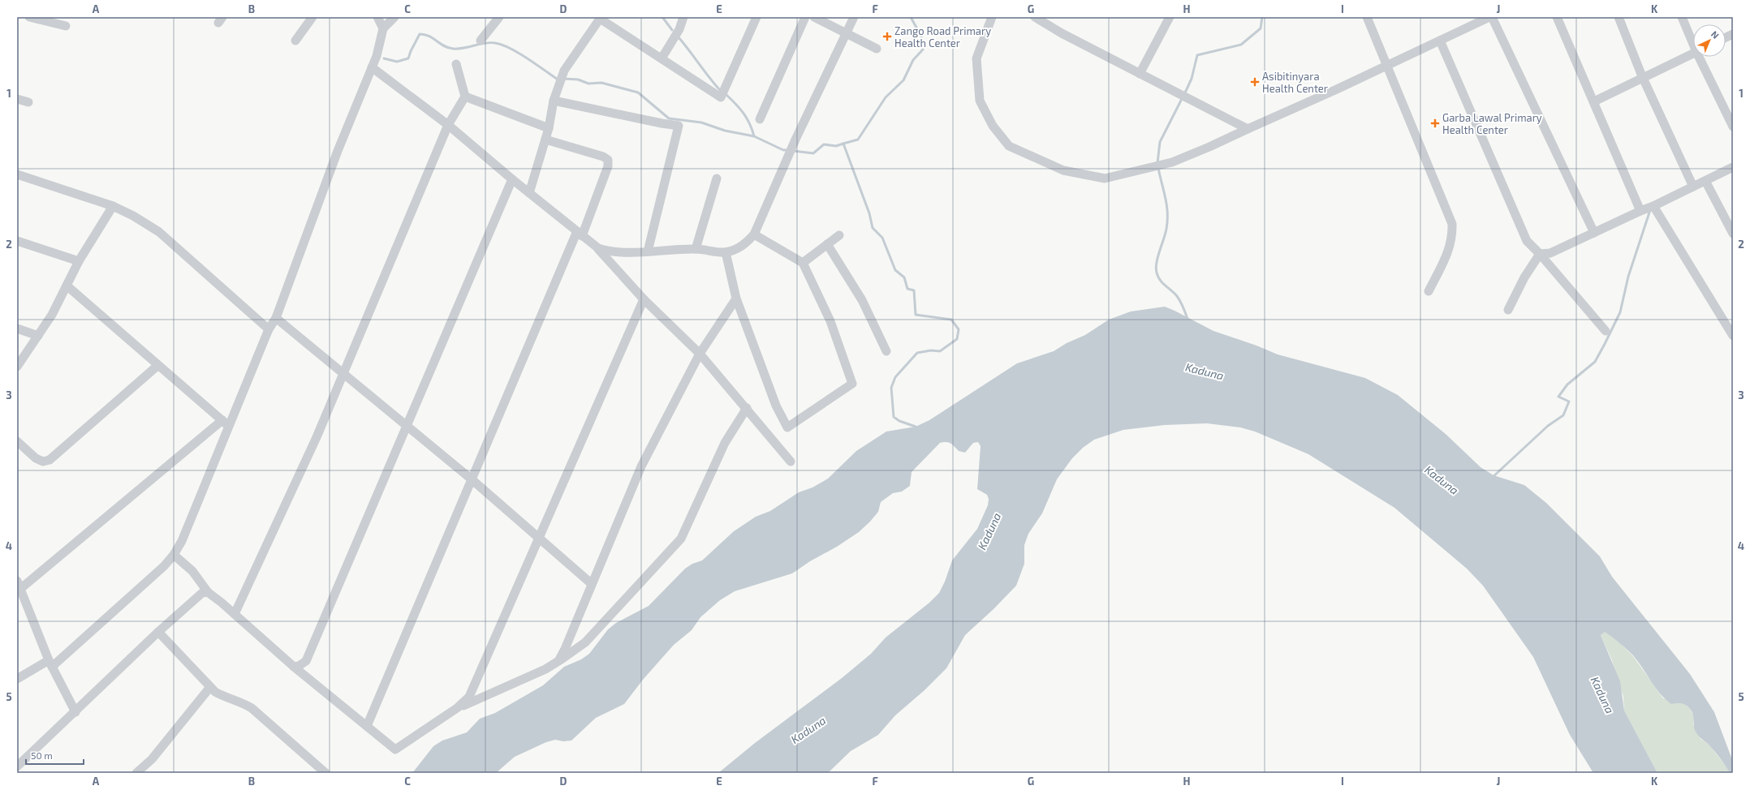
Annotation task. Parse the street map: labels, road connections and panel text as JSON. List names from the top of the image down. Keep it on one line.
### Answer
{"water":["Kaduna"],"places":{"health":["Zango Road Primary Health Center","Asibitinyara Health Center","Garba Lawal Primary Health Center"]},"scale_bar":"50 m","north":"top right","grid":{"columns":["A","B","C","D","E","F","G","H","I","J","K"],"rows":["1","2","3","4","5"]}}
